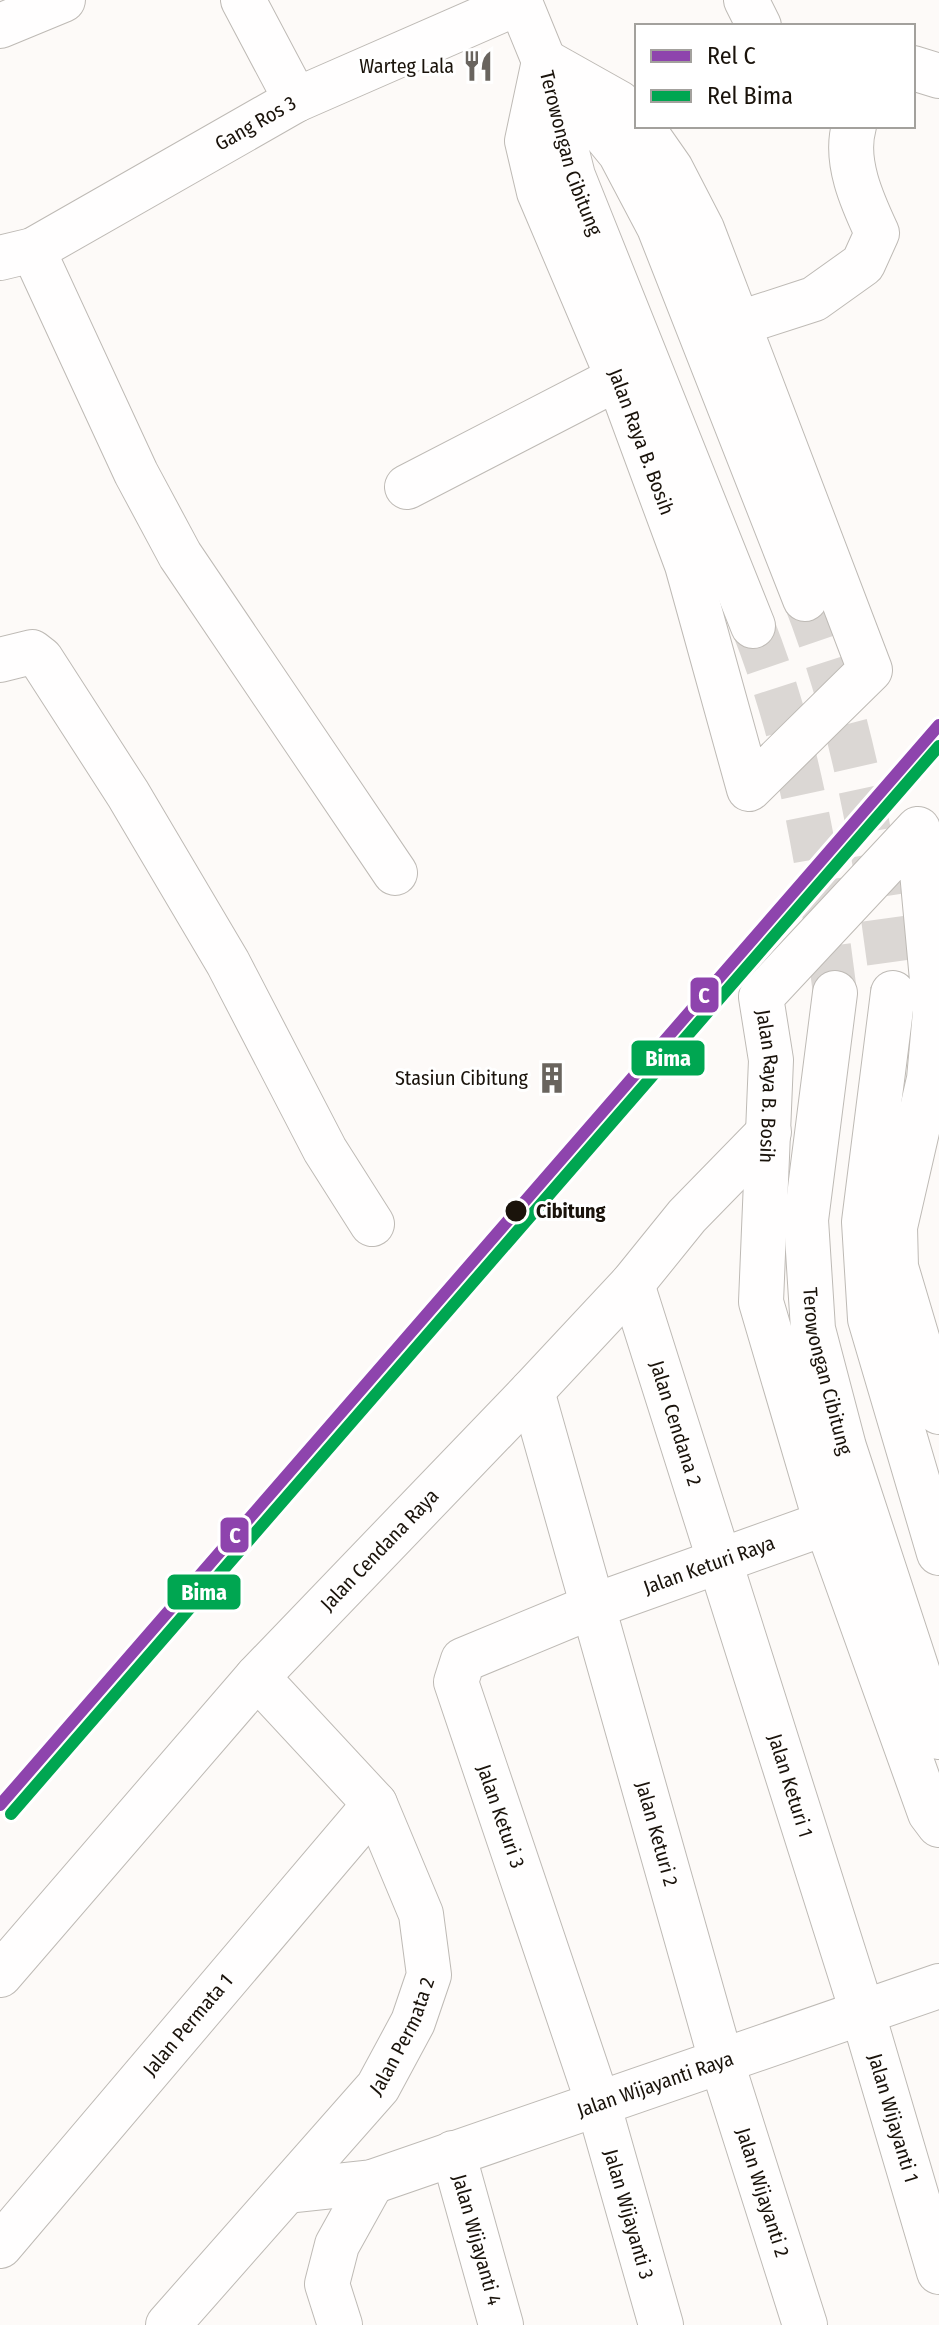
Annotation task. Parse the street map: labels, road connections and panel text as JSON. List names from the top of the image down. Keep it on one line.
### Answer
{"streets":{"street":["Gang Ros 3","Terowongan Cibitung","Jalan Raya B. Bosih","Jalan Cendana 2","Jalan Cendana Raya","Jalan Keturi Raya","Jalan Keturi 1","Jalan Keturi 3","Jalan Keturi 2","Jalan Permata 1","Jalan Permata 2","Jalan Wijayanti Raya","Jalan Wijayanti 1","Jalan Wijayanti 2","Jalan Wijayanti 3","Jalan Wijayanti 4"]},"crossings":[["Terowongan Cibitung","Jalan Raya B. Bosih"],["Jalan Raya B. Bosih","Jalan Cendana Raya"],["Jalan Raya B. Bosih","Jalan Keturi Raya"],["Jalan Cendana 2","Jalan Cendana Raya"],["Jalan Cendana 2","Jalan Keturi Raya"],["Jalan Cendana 2","Jalan Keturi 1"],["Jalan Cendana Raya","Jalan Keturi 2"],["Jalan Cendana Raya","Jalan Permata 2"],["Jalan Keturi Raya","Jalan Keturi 1"],["Jalan Keturi Raya","Jalan Keturi 3"],["Jalan Keturi Raya","Jalan Keturi 2"],["Jalan Keturi 1","Jalan Wijayanti Raya"],["Jalan Keturi 1","Jalan Wijayanti 1"],["Jalan Keturi 3","Jalan Keturi 2"],["Jalan Keturi 3","Jalan Wijayanti Raya"],["Jalan Keturi 3","Jalan Wijayanti 3"],["Jalan Keturi 2","Jalan Wijayanti Raya"],["Jalan Keturi 2","Jalan Wijayanti 2"],["Jalan Permata 1","Jalan Permata 2"],["Jalan Permata 2","Jalan Wijayanti Raya"],["Jalan Wijayanti Raya","Jalan Wijayanti 1"],["Jalan Wijayanti Raya","Jalan Wijayanti 2"],["Jalan Wijayanti Raya","Jalan Wijayanti 3"],["Jalan Wijayanti Raya","Jalan Wijayanti 4"]],"places":{"restaurant":["Warteg Lala"],"building":["Stasiun Cibitung"],"other":["Cibitung"]},"lines":["rail line C","rail line Bima"],"legend":["Rel C","Rel Bima"]}
